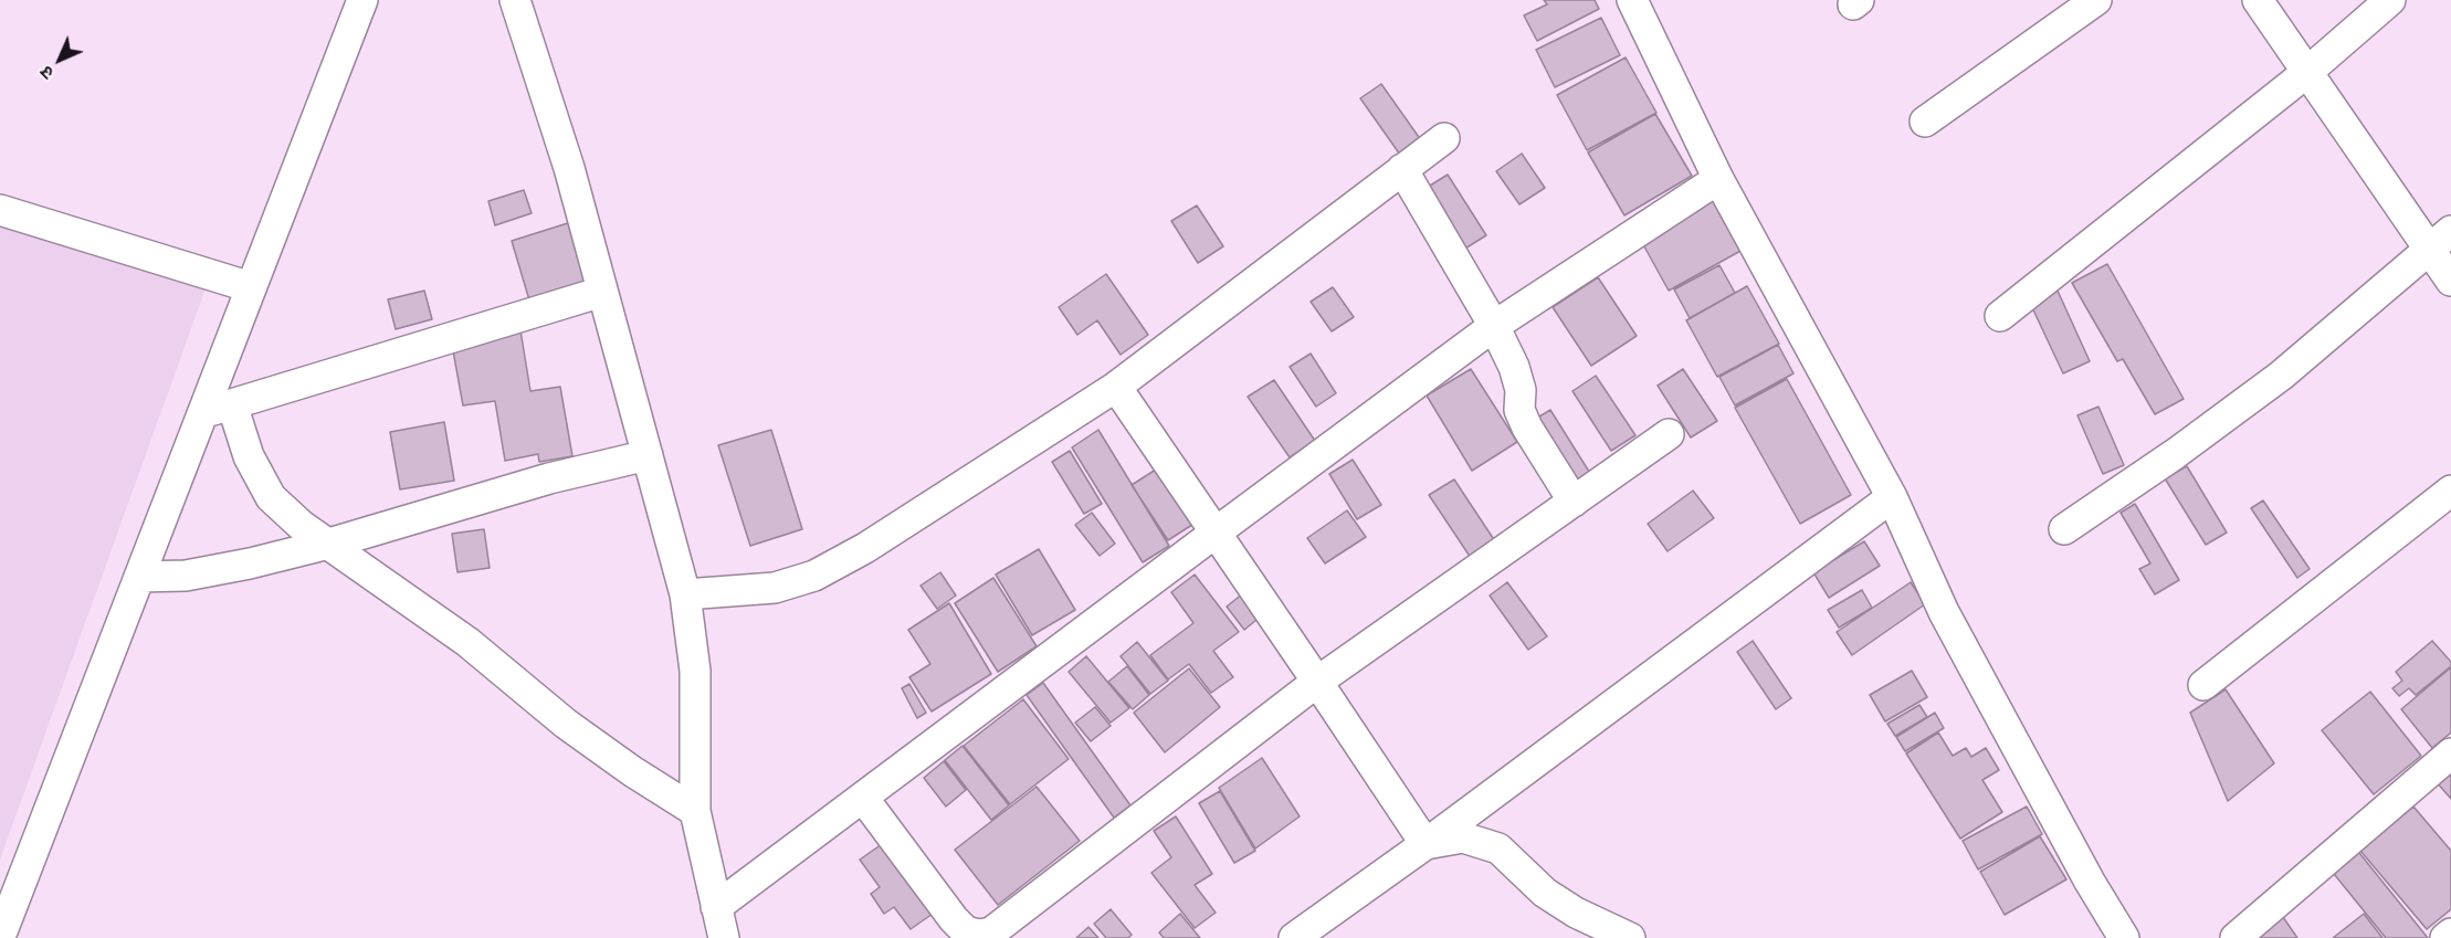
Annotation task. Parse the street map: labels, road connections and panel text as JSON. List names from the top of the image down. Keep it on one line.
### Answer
{"north":"bottom left"}
